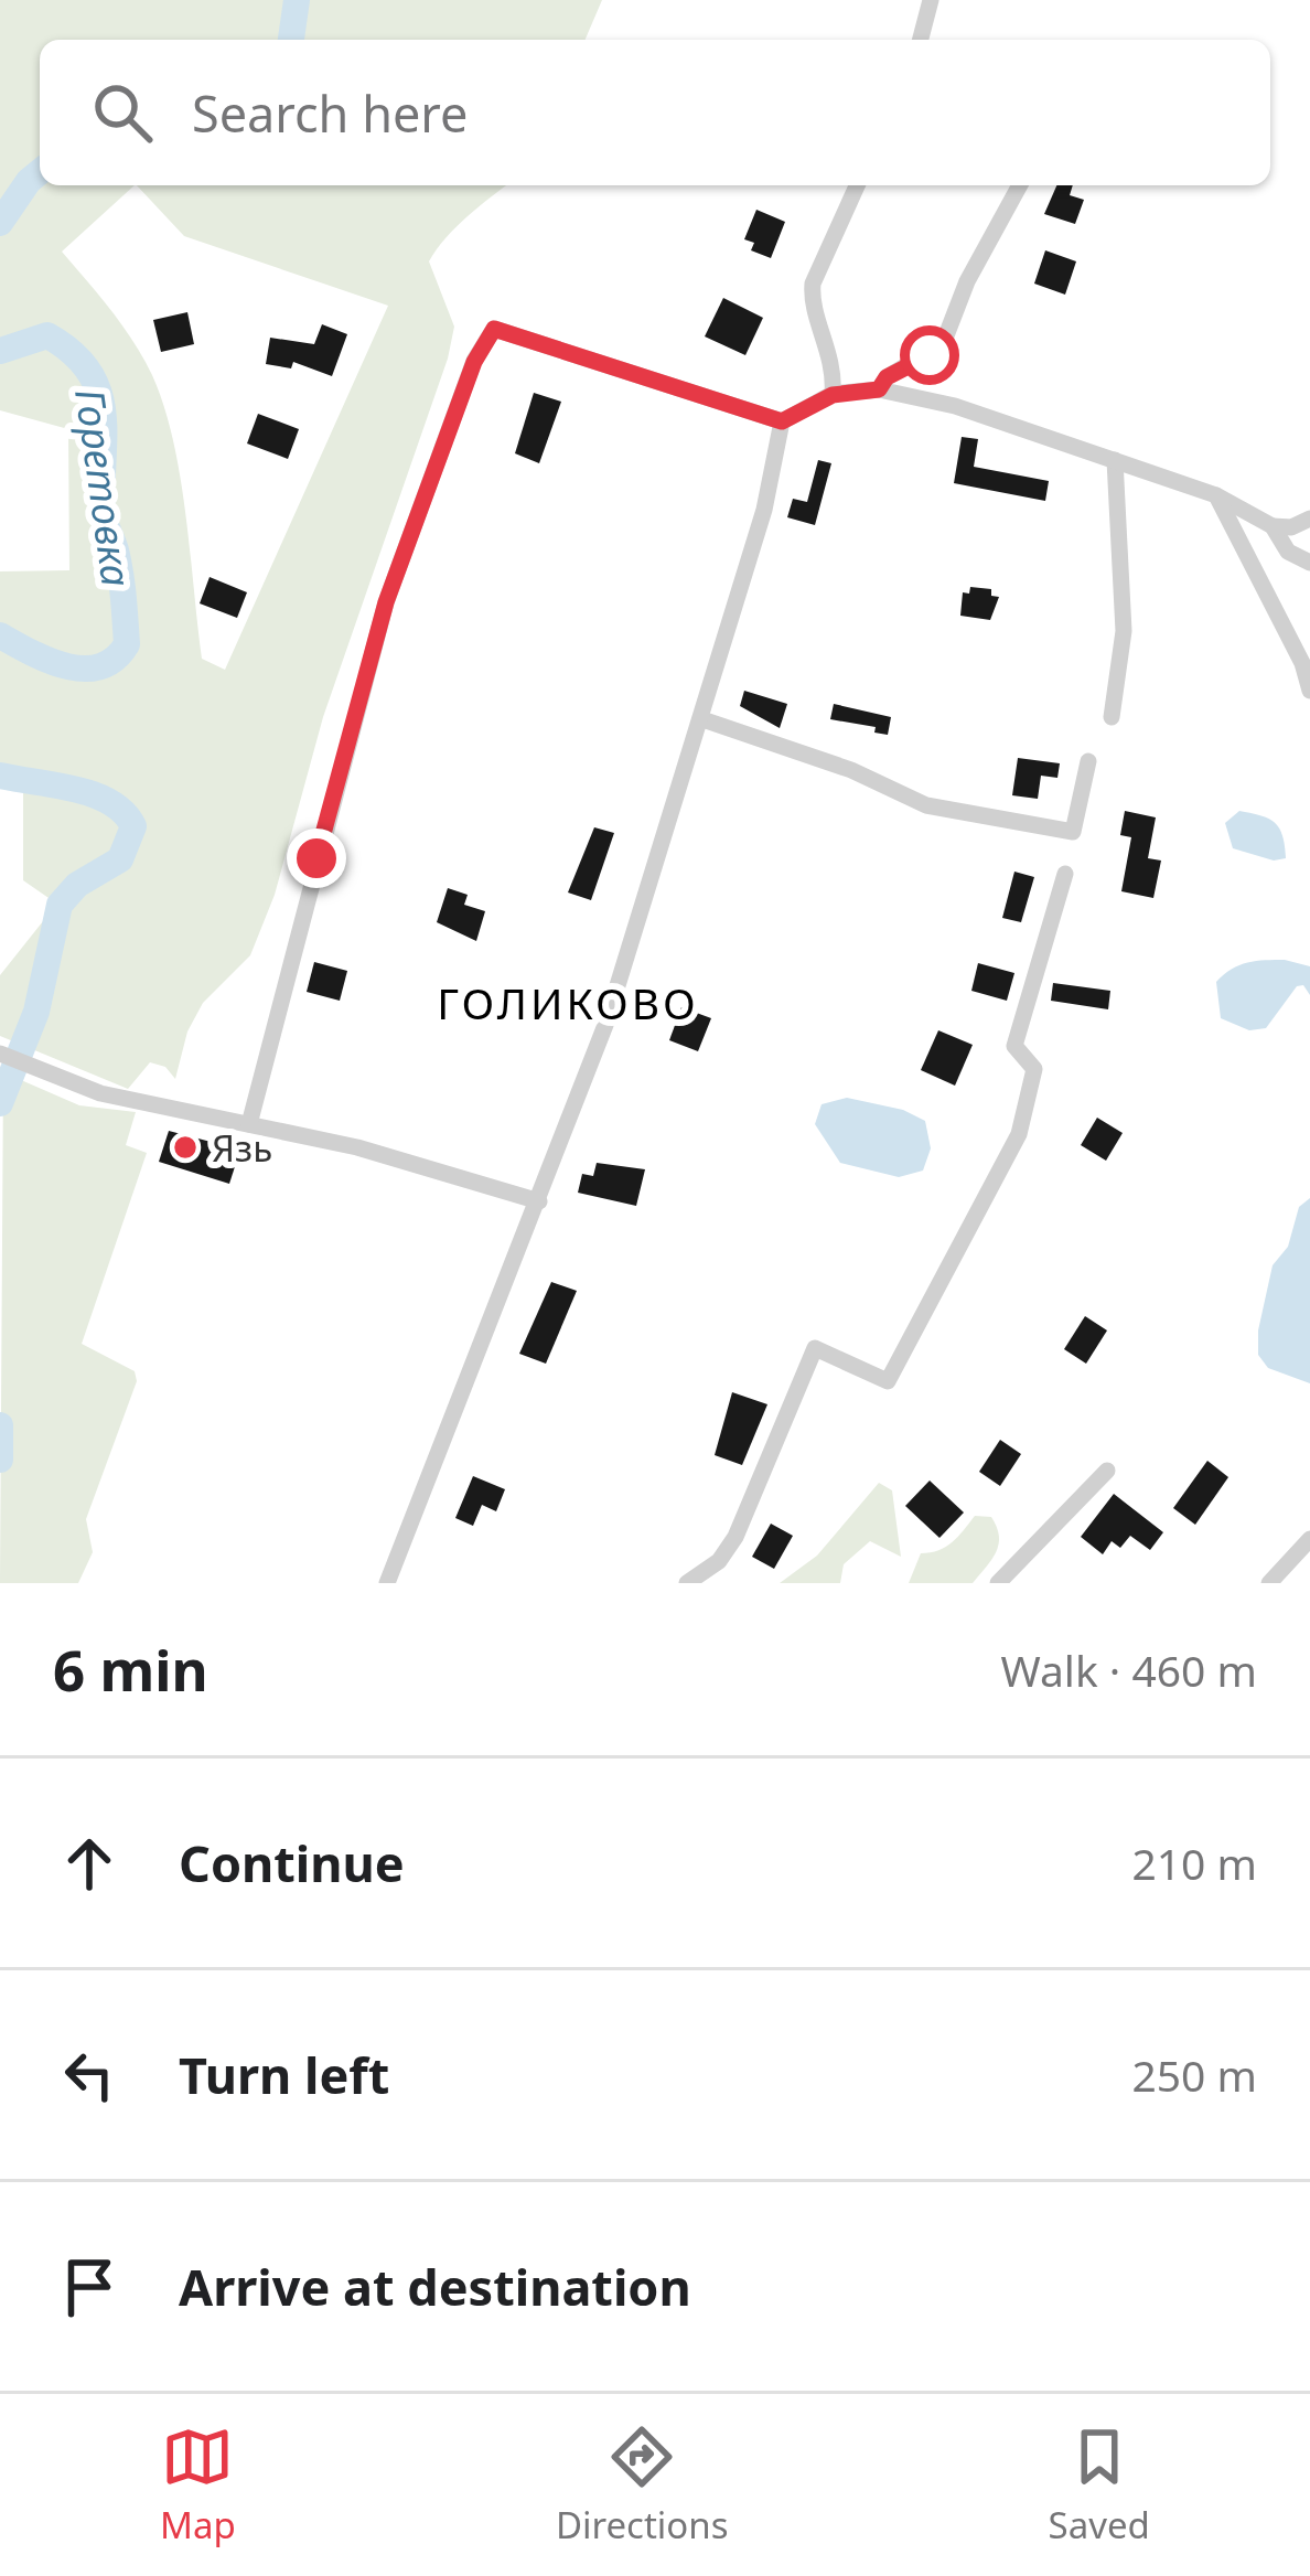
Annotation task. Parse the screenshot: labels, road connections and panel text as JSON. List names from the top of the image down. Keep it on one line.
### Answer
{"districts":["ГОЛИКОВО"],"water":["Горетовка"],"places":["Язь"],"page":{"search":"Search here","heading":["6 min","Walk · 460 m"],"list":[["Continue","210 m"],["Turn left","250 m"],"Arrive at destination"],"nav":["Map","Directions","Saved"]}}
